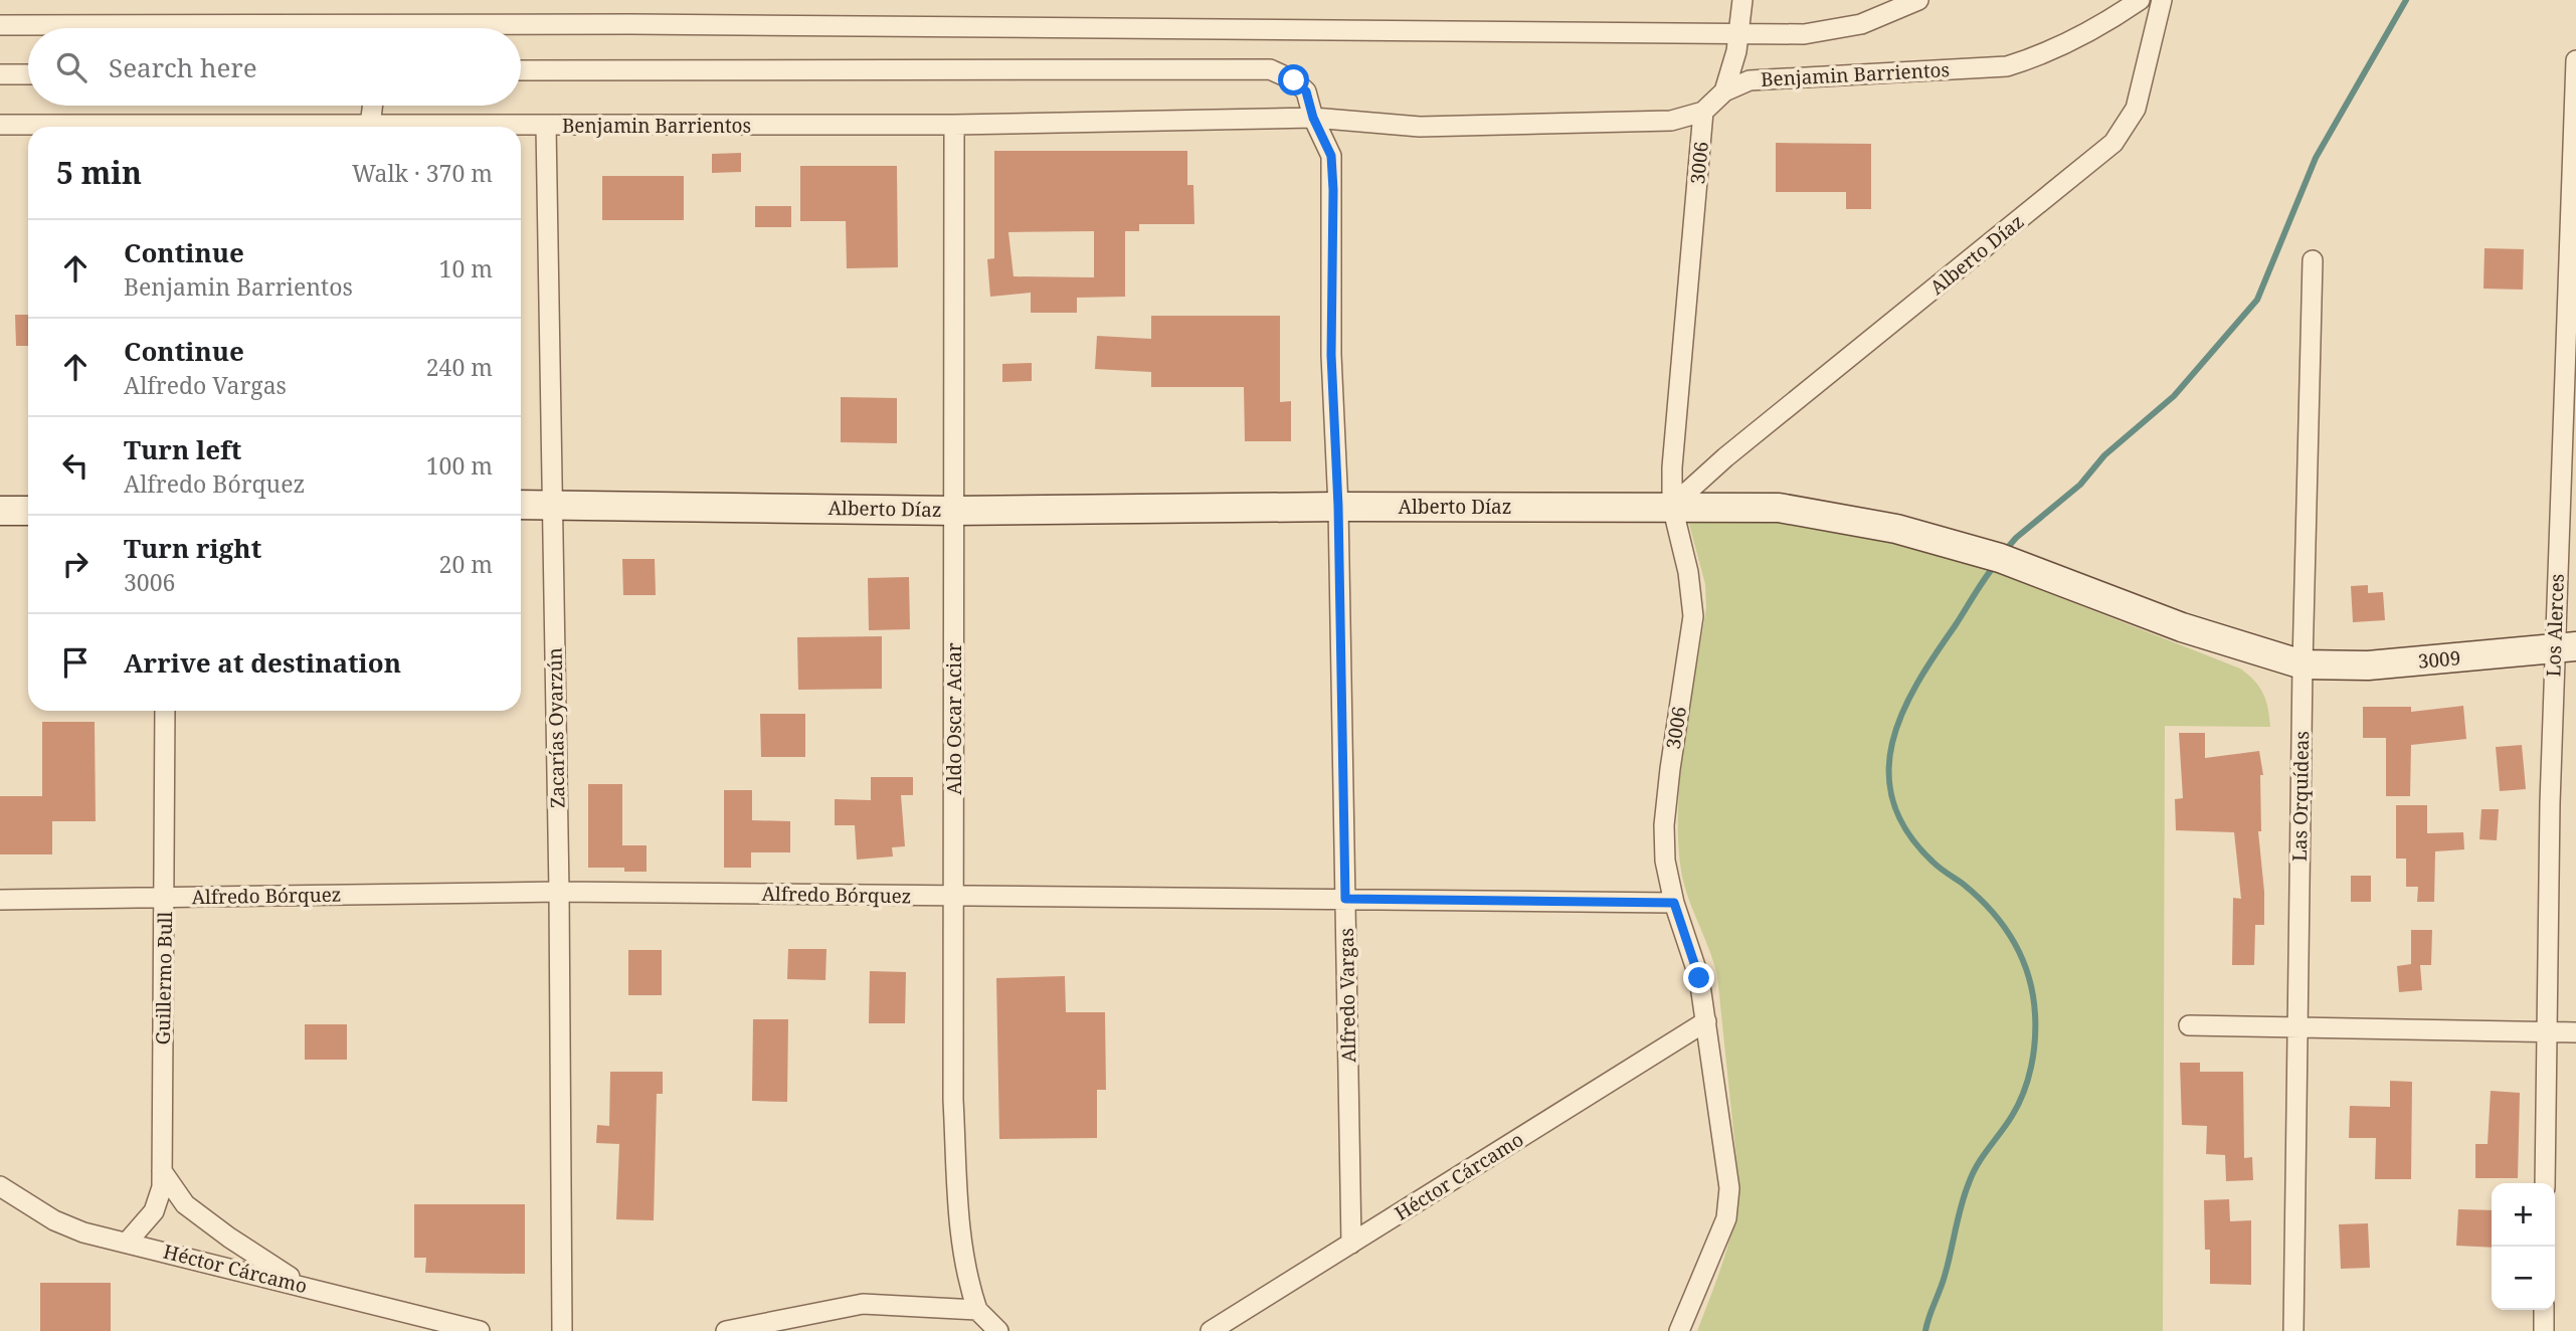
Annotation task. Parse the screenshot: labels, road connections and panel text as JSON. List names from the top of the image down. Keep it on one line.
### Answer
{"streets":{"street":["Benjamin Barrientos","3006","Alberto Díaz","Los Alerces","3009","Aldo Oscar Aciar","Zacarías Oyarzún","Las Orquídeas","Alfredo Bórquez","Guillermo Bull","Alfredo Vargas","Héctor Cárcamo"]},"crossings":[["Benjamin Barrientos","3006"],["Benjamin Barrientos","Aldo Oscar Aciar"],["Benjamin Barrientos","Zacarías Oyarzún"],["Benjamin Barrientos","Alfredo Vargas"],["3006","Alberto Díaz"],["3006","3009"],["3006","Alfredo Bórquez"],["3006","Héctor Cárcamo"],["Alberto Díaz","3009"],["Alberto Díaz","Aldo Oscar Aciar"],["Alberto Díaz","Zacarías Oyarzún"],["Alberto Díaz","Alfredo Vargas"],["Los Alerces","3009"],["3009","Las Orquídeas"],["Aldo Oscar Aciar","Alfredo Bórquez"],["Zacarías Oyarzún","Alfredo Bórquez"],["Alfredo Bórquez","Guillermo Bull"],["Alfredo Bórquez","Alfredo Vargas"],["Guillermo Bull","Héctor Cárcamo"],["Alfredo Vargas","Héctor Cárcamo"]],"page":{"search":"Search here","heading":["5 min","Walk · 370 m"],"list":[["Continue","Benjamin Barrientos","10 m"],["Continue","Alfredo Vargas","240 m"],["Turn left","Alfredo Bórquez","100 m"],["Turn right","3006","20 m"],"Arrive at destination"],"map_buttons":["+","−"]}}
